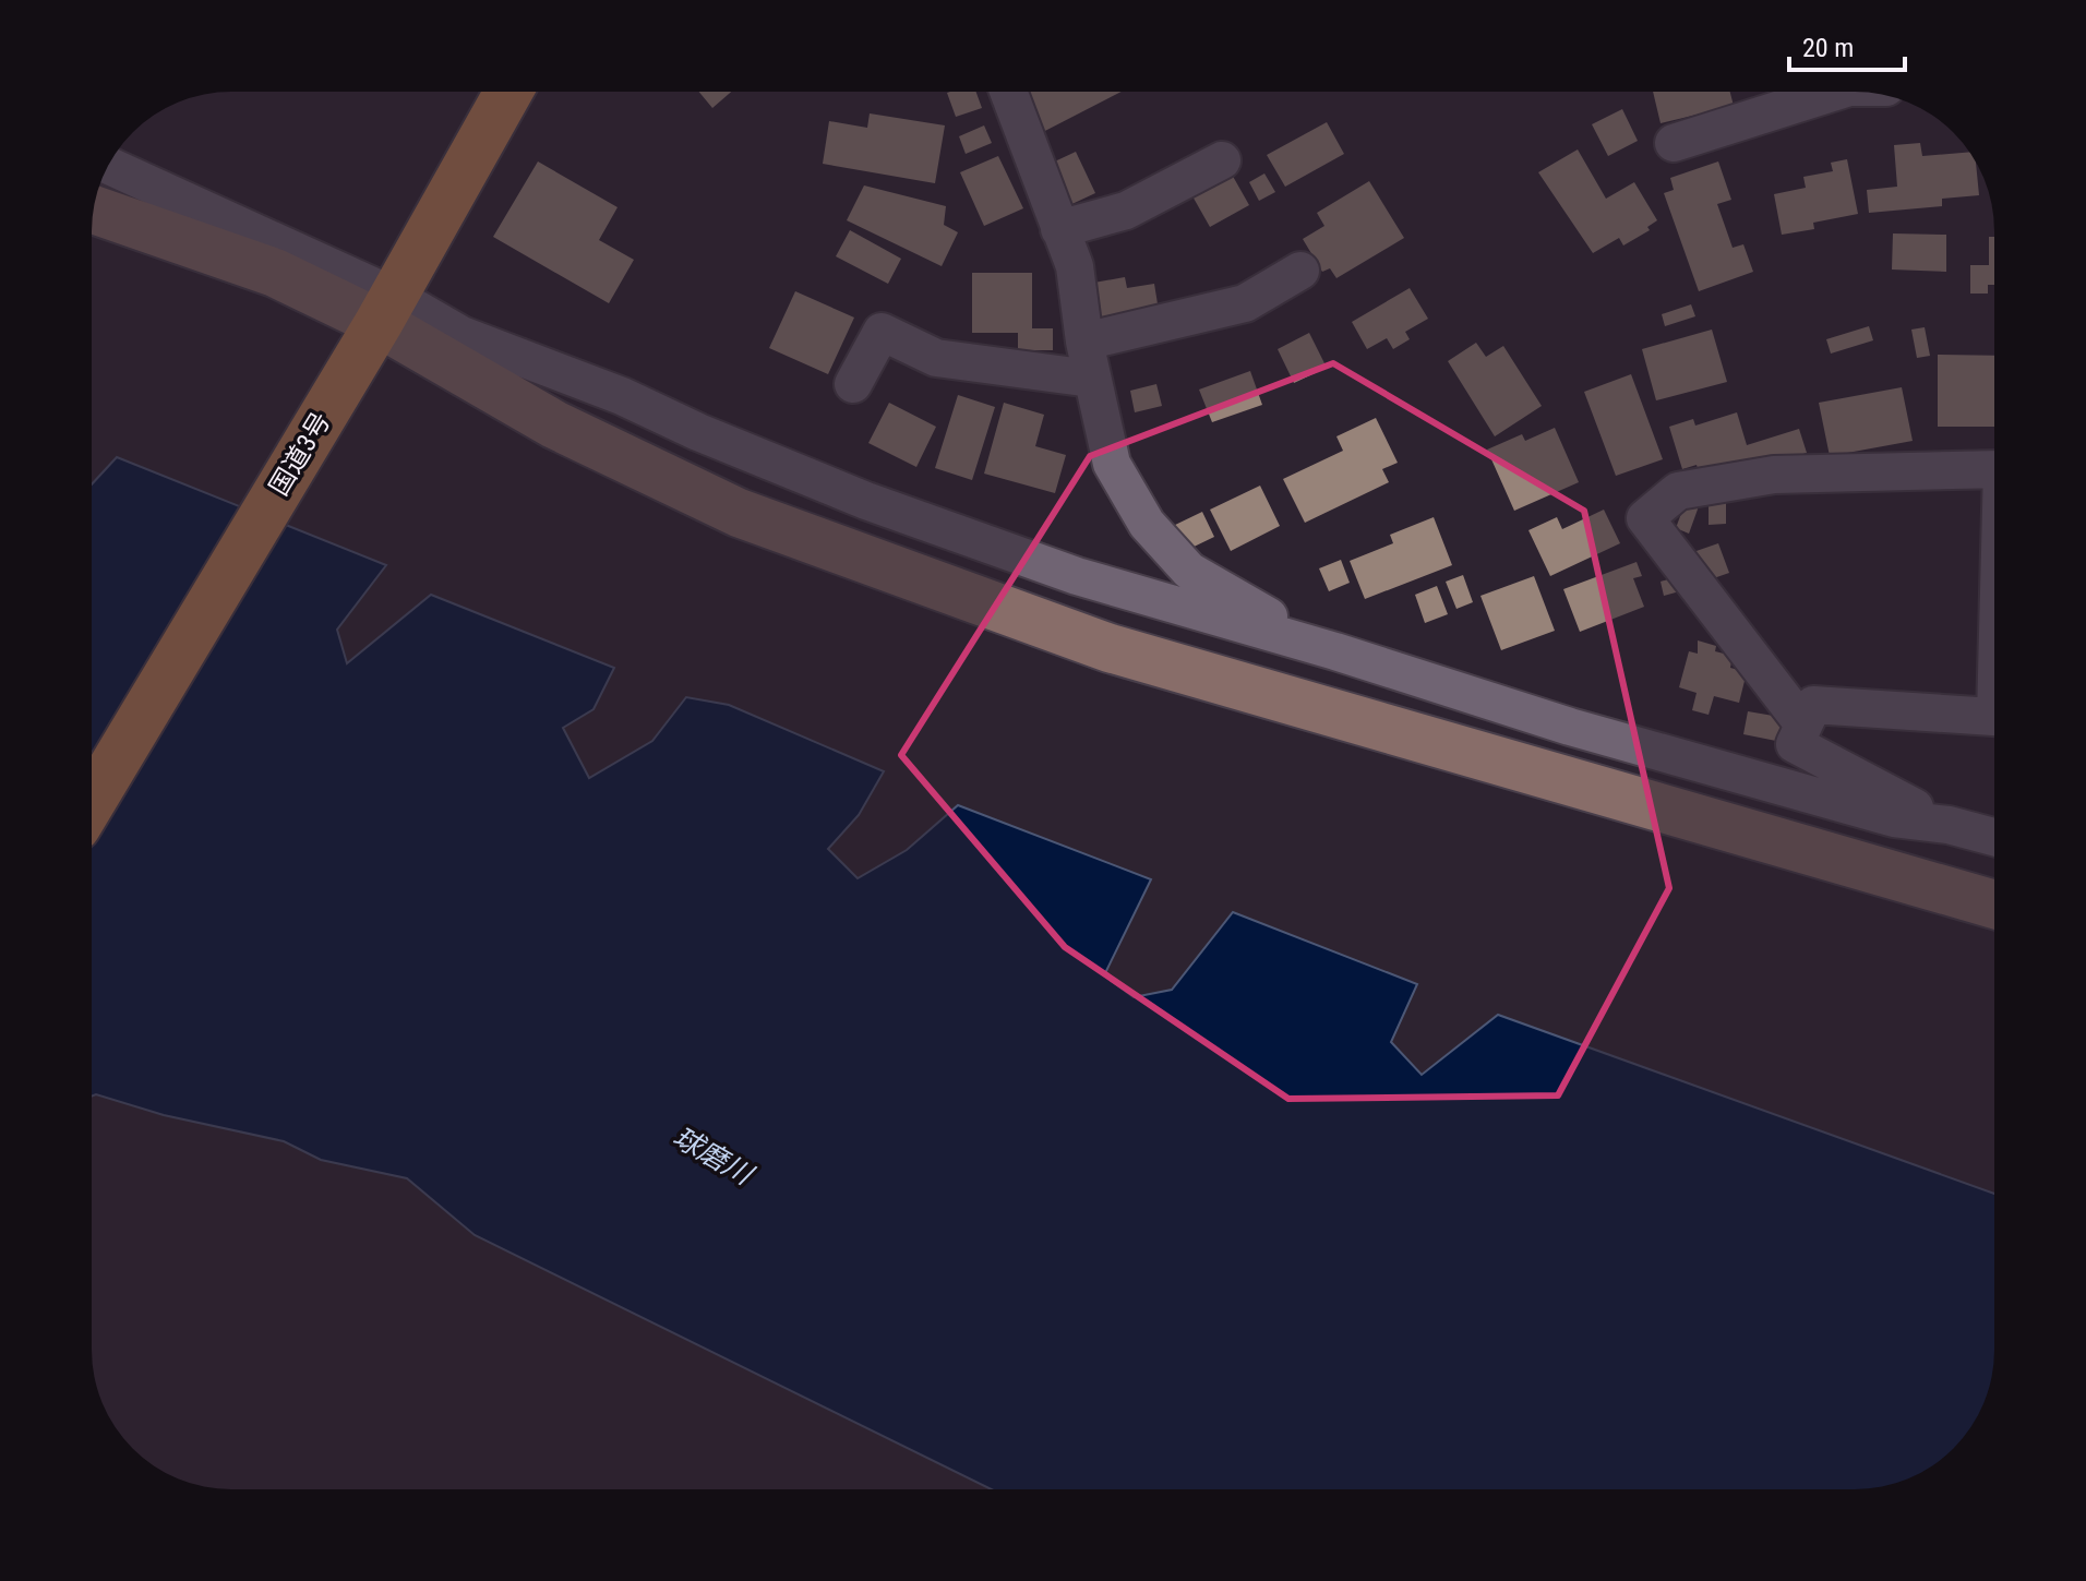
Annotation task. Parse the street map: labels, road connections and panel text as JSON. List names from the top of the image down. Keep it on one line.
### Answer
{"streets":{"highway":["国道3号"]},"water":["球磨川"],"scale_bar":"20 m"}
